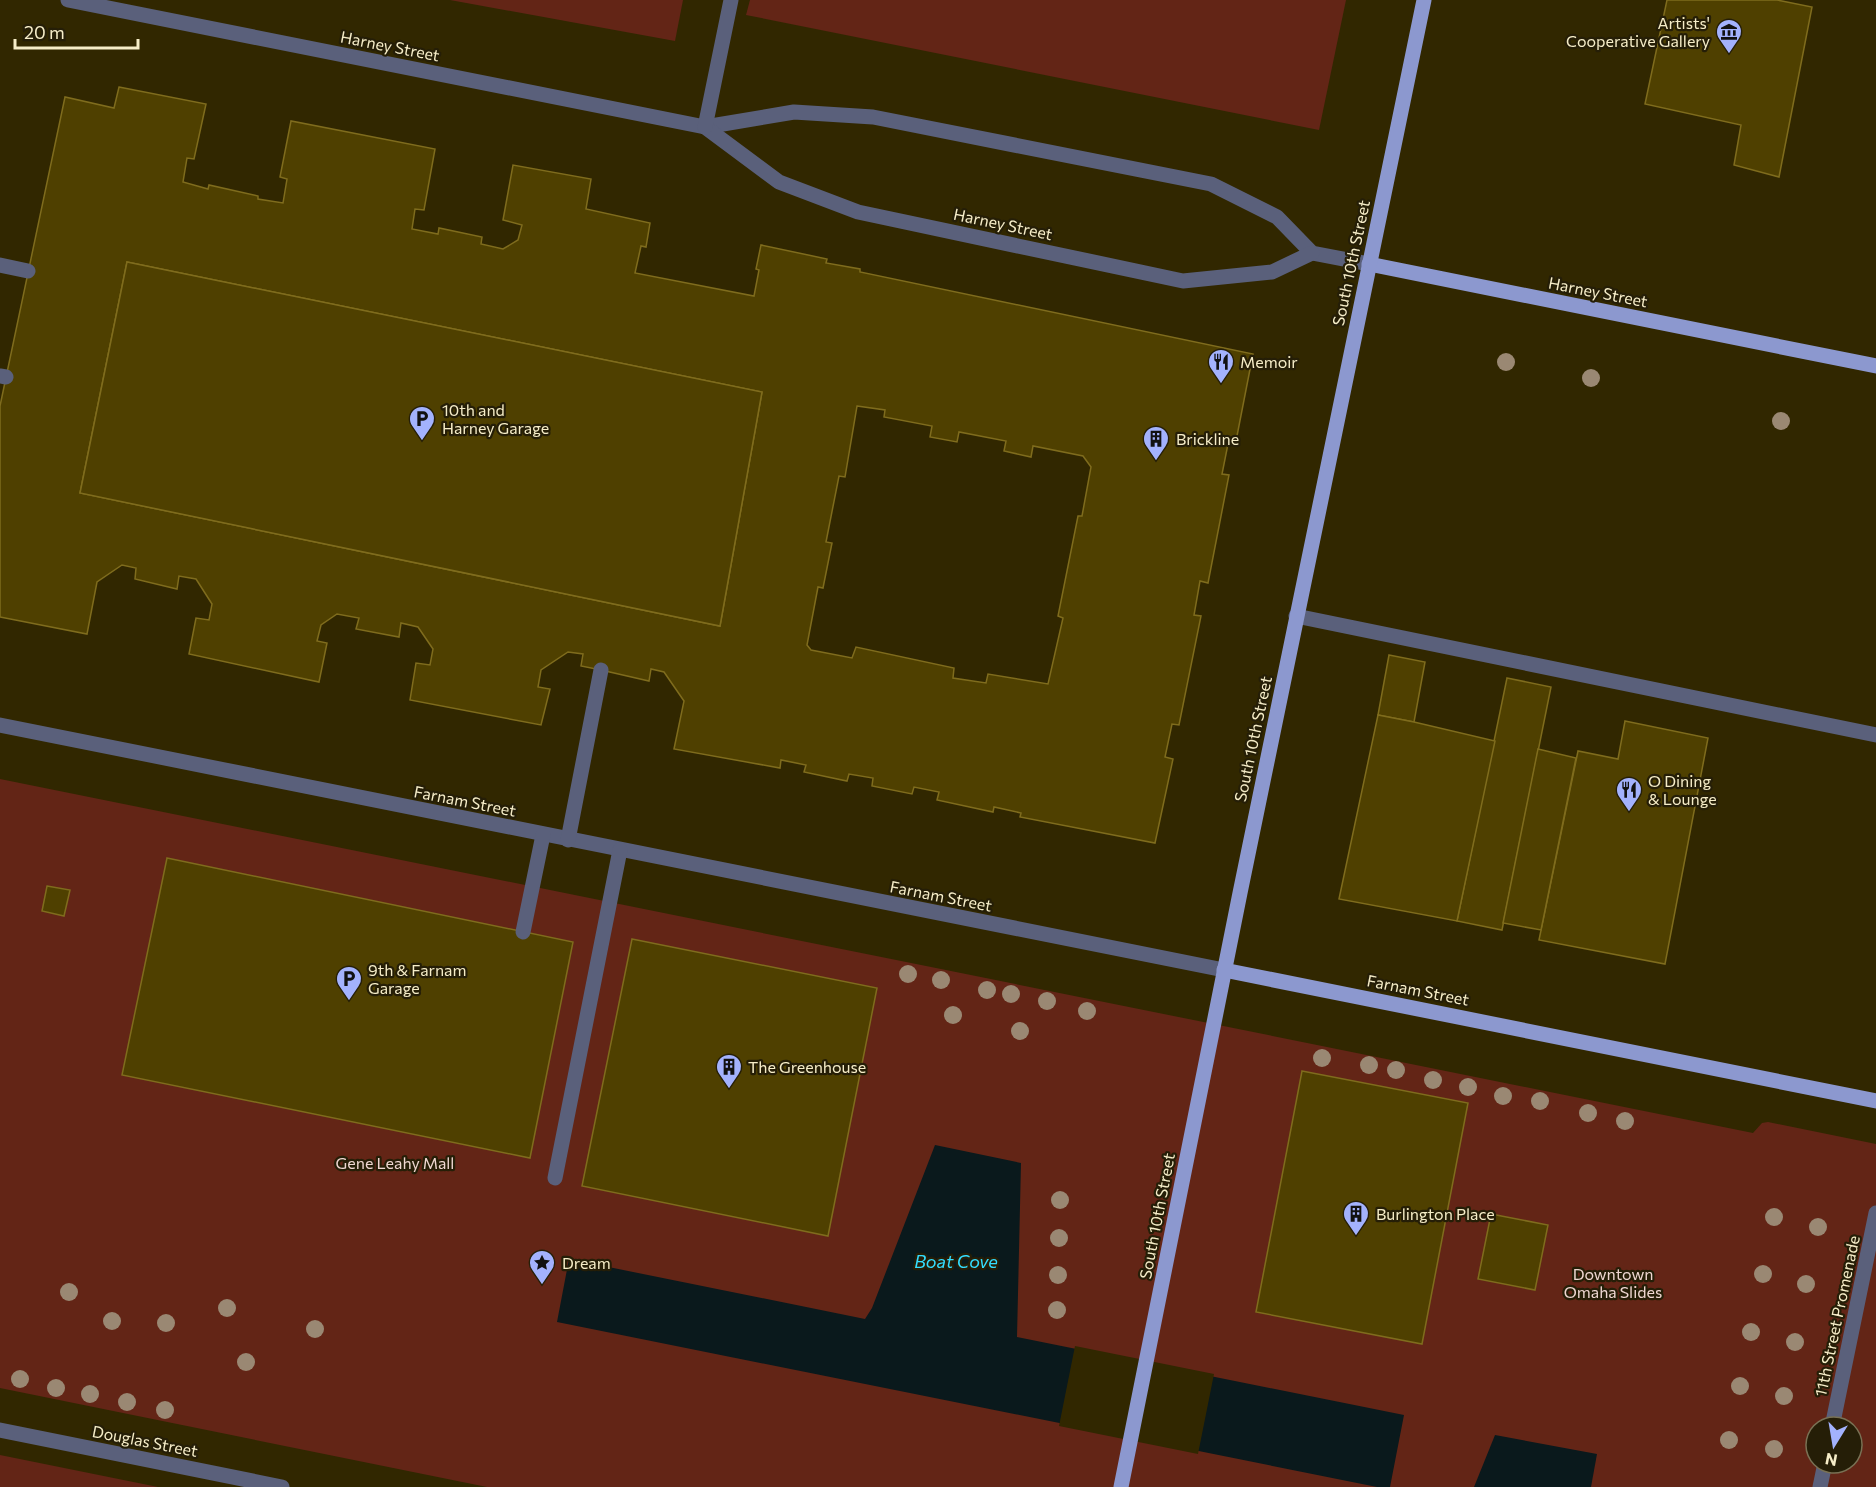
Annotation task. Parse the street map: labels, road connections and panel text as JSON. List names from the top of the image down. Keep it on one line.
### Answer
{"streets":{"main road":["Harney Street","South 10th Street","Farnam Street"],"street":["11th Street Promenade","Douglas Street"]},"crossings":[["Harney Street","South 10th Street"],["South 10th Street","Farnam Street"]],"water":["Boat Cove"],"parks":["Gene Leahy Mall","Downtown Omaha Slides"],"places":{"museum":["Artists' Cooperative Gallery"],"restaurant":["Memoir","O Dining & Lounge"],"parking":["10th and Harney Garage","9th & Farnam Garage"],"building":["Brickline","The Greenhouse","Burlington Place"],"place":["Dream"]},"scale_bar":"20 m","north":"bottom"}
